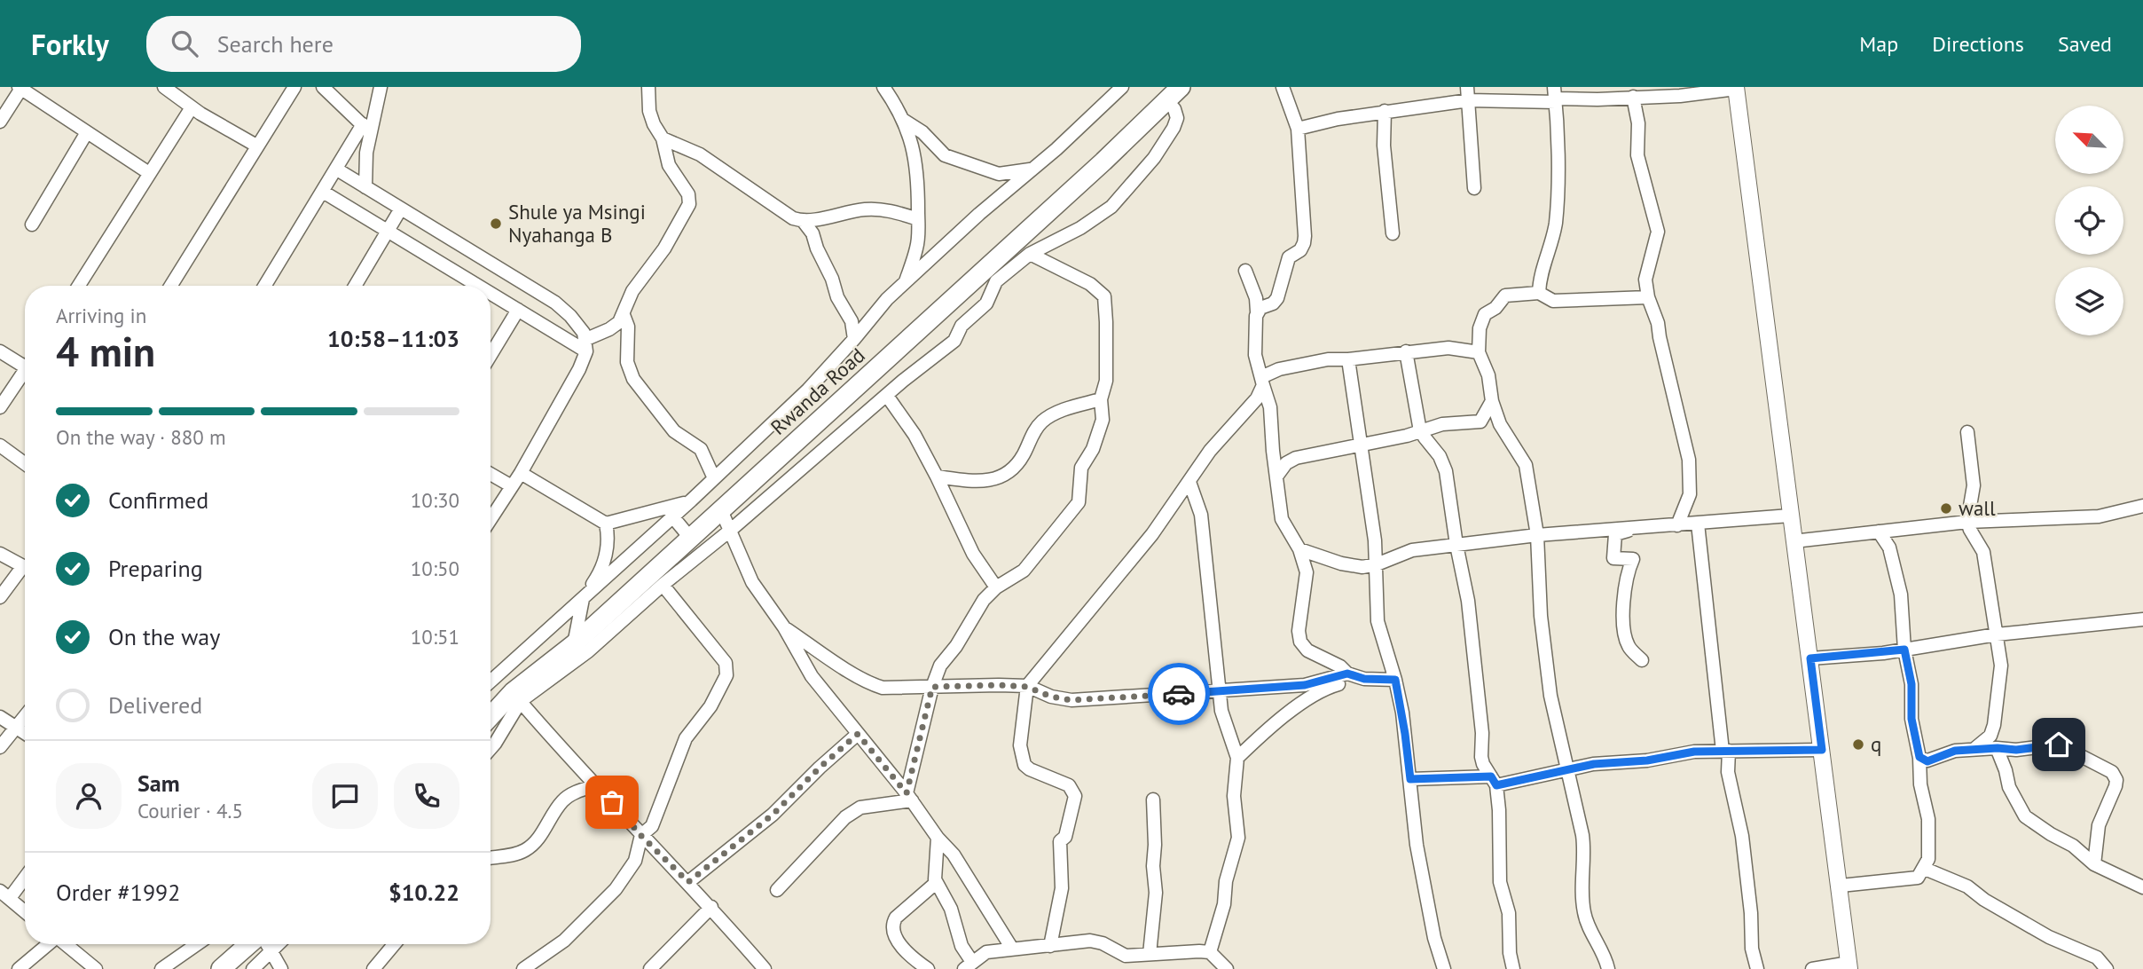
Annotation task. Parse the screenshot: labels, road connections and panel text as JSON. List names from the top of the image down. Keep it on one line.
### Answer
{"streets":{"highway":["Rwanda Road"]},"places":["Shule ya Msingi Nyahanga B","wall","q"],"north":"top left","page":{"header":"Forkly","search":"Search here","nav":["Map","Directions","Saved"],"heading":["4 min","Arriving in","10:58–11:03"],"panel":["Sam","Courier · 4.5","Order #1992","$10.22"],"bar":"On the way · 880 m","list":[["Confirmed","10:30"],["Preparing","10:50"],["On the way","10:51"],"Delivered"]}}
